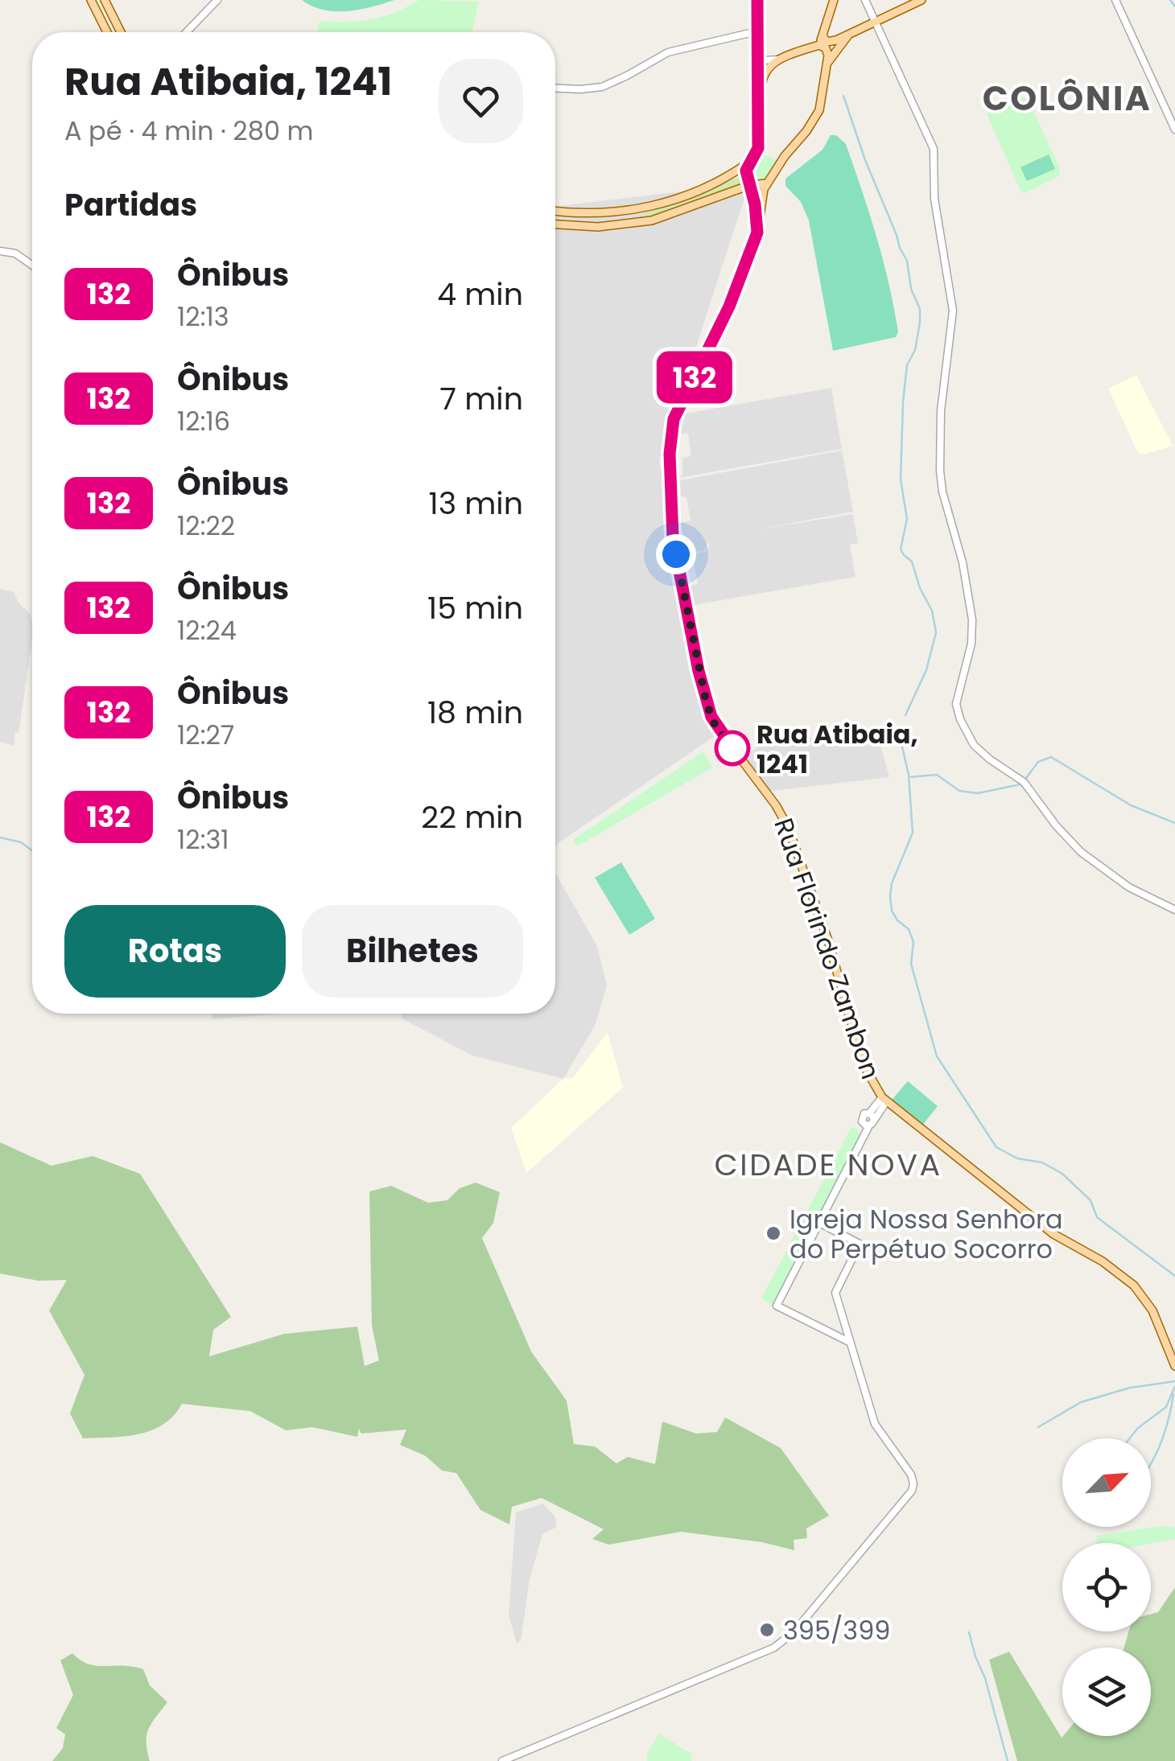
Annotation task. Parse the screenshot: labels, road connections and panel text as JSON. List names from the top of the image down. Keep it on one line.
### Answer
{"streets":{"main road":["Rua Florindo Zambon"]},"districts":["COLÔNIA","CIDADE NOVA"],"places":["Rua Atibaia, 1241","Igreja Nossa Senhora do Perpétuo Socorro","395/399"],"lines":["bus line 132"],"north":"top right","page":{"on_map":"132","heading":[["Rua Atibaia, 1241","A pé · 4 min · 280 m"],"Partidas"],"list":[{"mark":"132","name":"Ônibus","note":"12:13","value":"4 min"},{"mark":"132","name":"Ônibus","note":"12:16","value":"7 min"},{"mark":"132","name":"Ônibus","note":"12:22","value":"13 min"},{"mark":"132","name":"Ônibus","note":"12:24","value":"15 min"},{"mark":"132","name":"Ônibus","note":"12:27","value":"18 min"},{"mark":"132","name":"Ônibus","note":"12:31","value":"22 min"}],"buttons":["Rotas","Bilhetes"]}}
